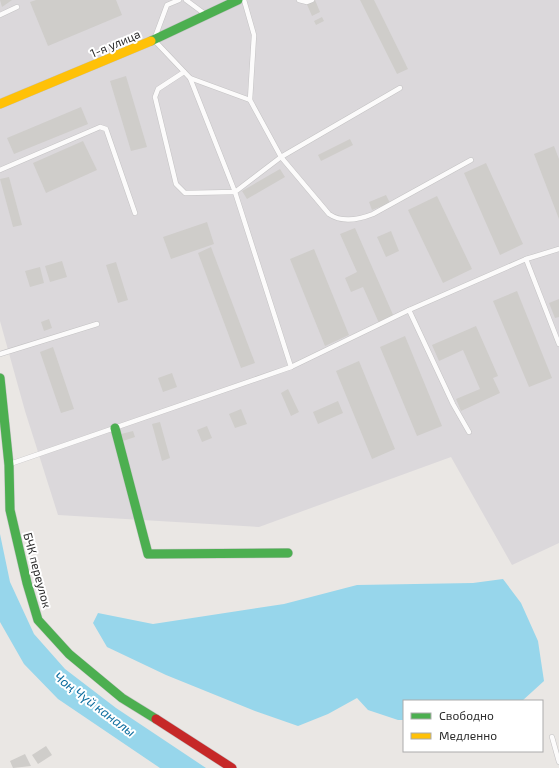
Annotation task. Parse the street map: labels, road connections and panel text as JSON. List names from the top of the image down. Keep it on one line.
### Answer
{"streets":{"street":["1-я улица","БЧК переулок"]},"water":["Чоң Чүй каналы"],"legend":["Свободно","Медленно"]}
